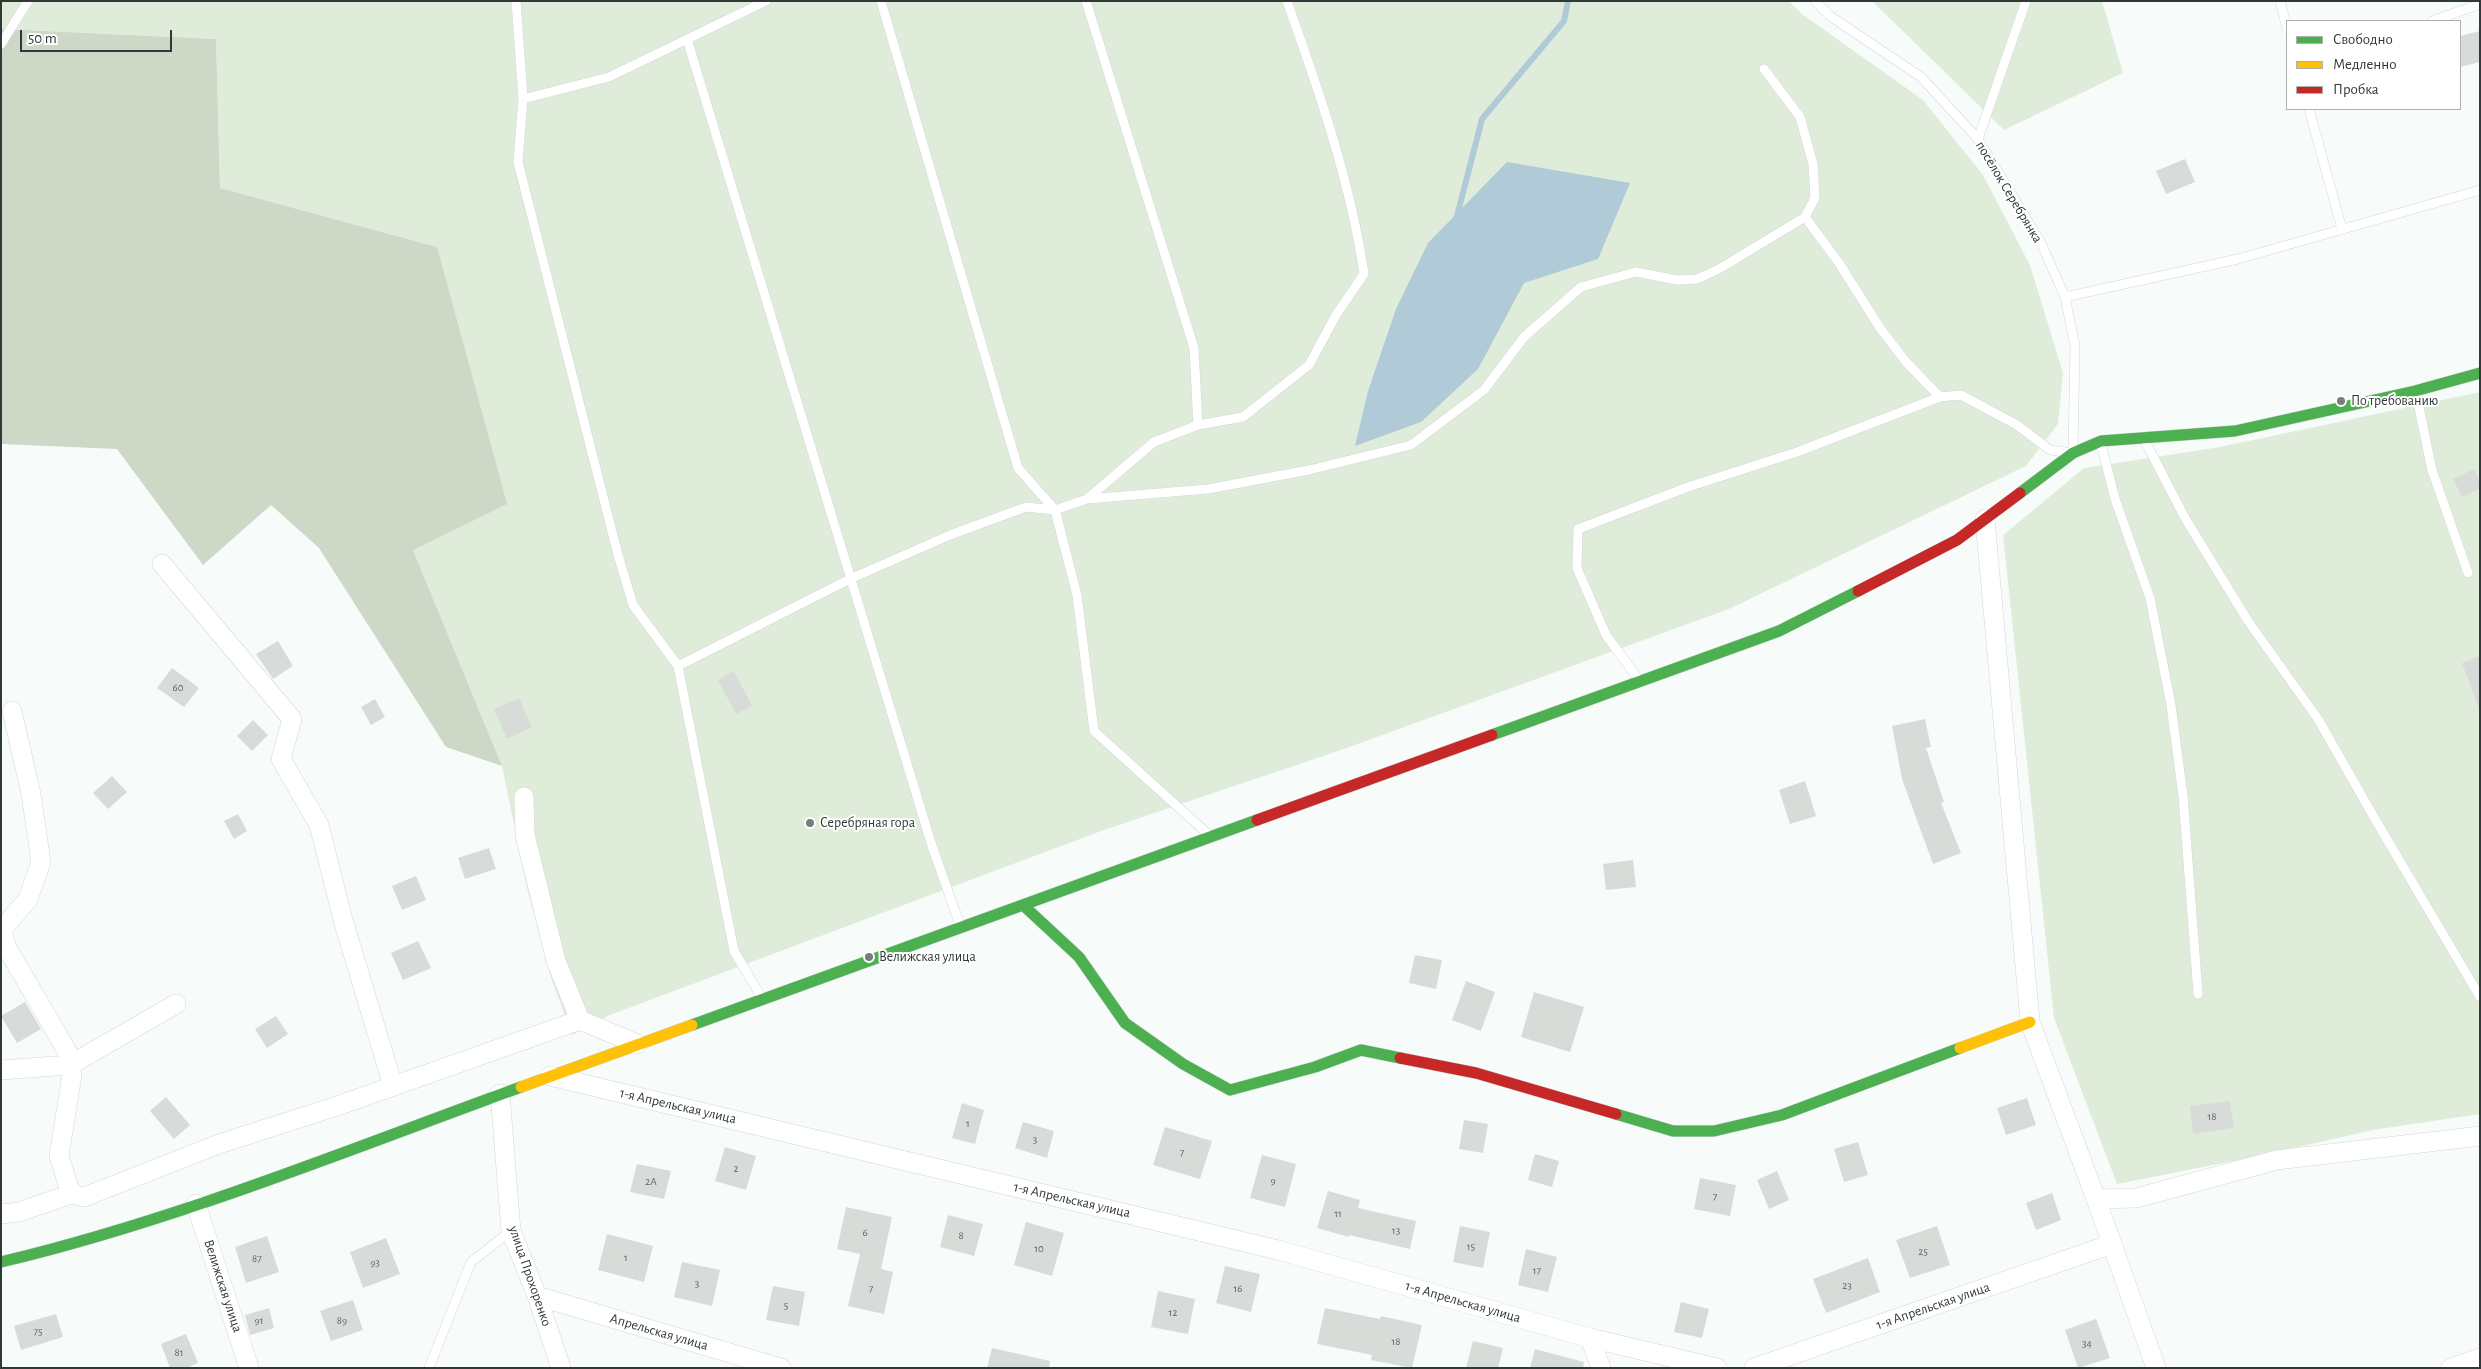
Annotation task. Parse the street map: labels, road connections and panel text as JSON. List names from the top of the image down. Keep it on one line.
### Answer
{"streets":{"street":["1-я Апрельская улица","улица Прохоренко","Велижская улица","Апрельская улица"],"lane":["посёлок Серебрянка"]},"crossings":[["улица Прохоренко","Апрельская улица"]],"places":["По требованию","Серебряная гора","Велижская улица"],"house_numbers":["60","18","1","3","7","2","9","2А","7","11","13","6","8","15","10","25","1","87","93","17","3","23","7","16","5","12","91","89","75","18","34","81"],"legend":["Свободно","Медленно","Пробка"],"scale_bar":"50 m"}
